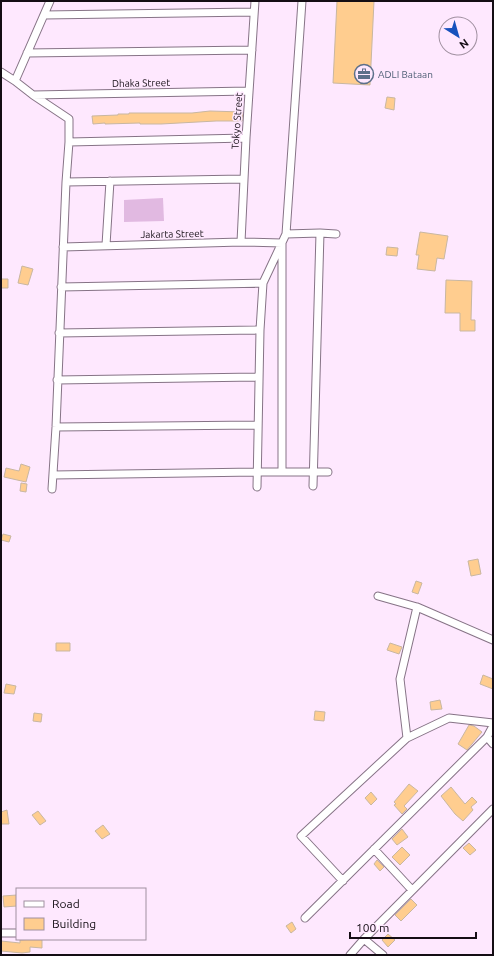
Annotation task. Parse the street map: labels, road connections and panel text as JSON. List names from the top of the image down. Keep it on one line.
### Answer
{"streets":{"street":["Dhaka Street","Tokyo Street","Jakarta Street"]},"crossings":[["Dhaka Street","Tokyo Street"],["Tokyo Street","Jakarta Street"]],"places":{"office":["ADLI Bataan"]},"legend":["Road","Building"],"scale_bar":"100 m","north":"bottom right"}
